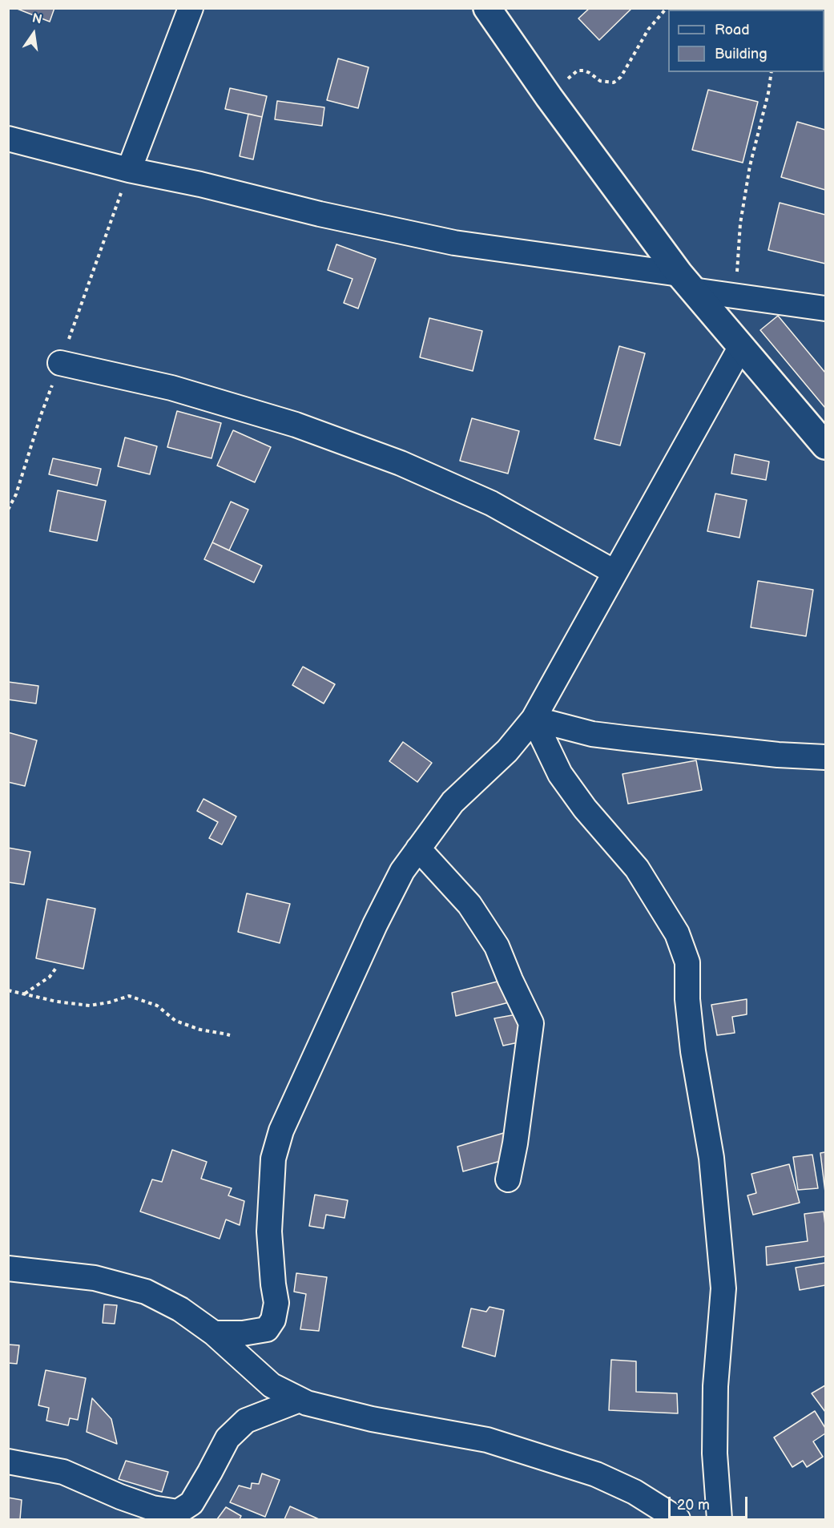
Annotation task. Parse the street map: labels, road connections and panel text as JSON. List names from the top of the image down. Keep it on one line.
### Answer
{"legend":["Road","Building"],"scale_bar":"20 m","north":"top"}
